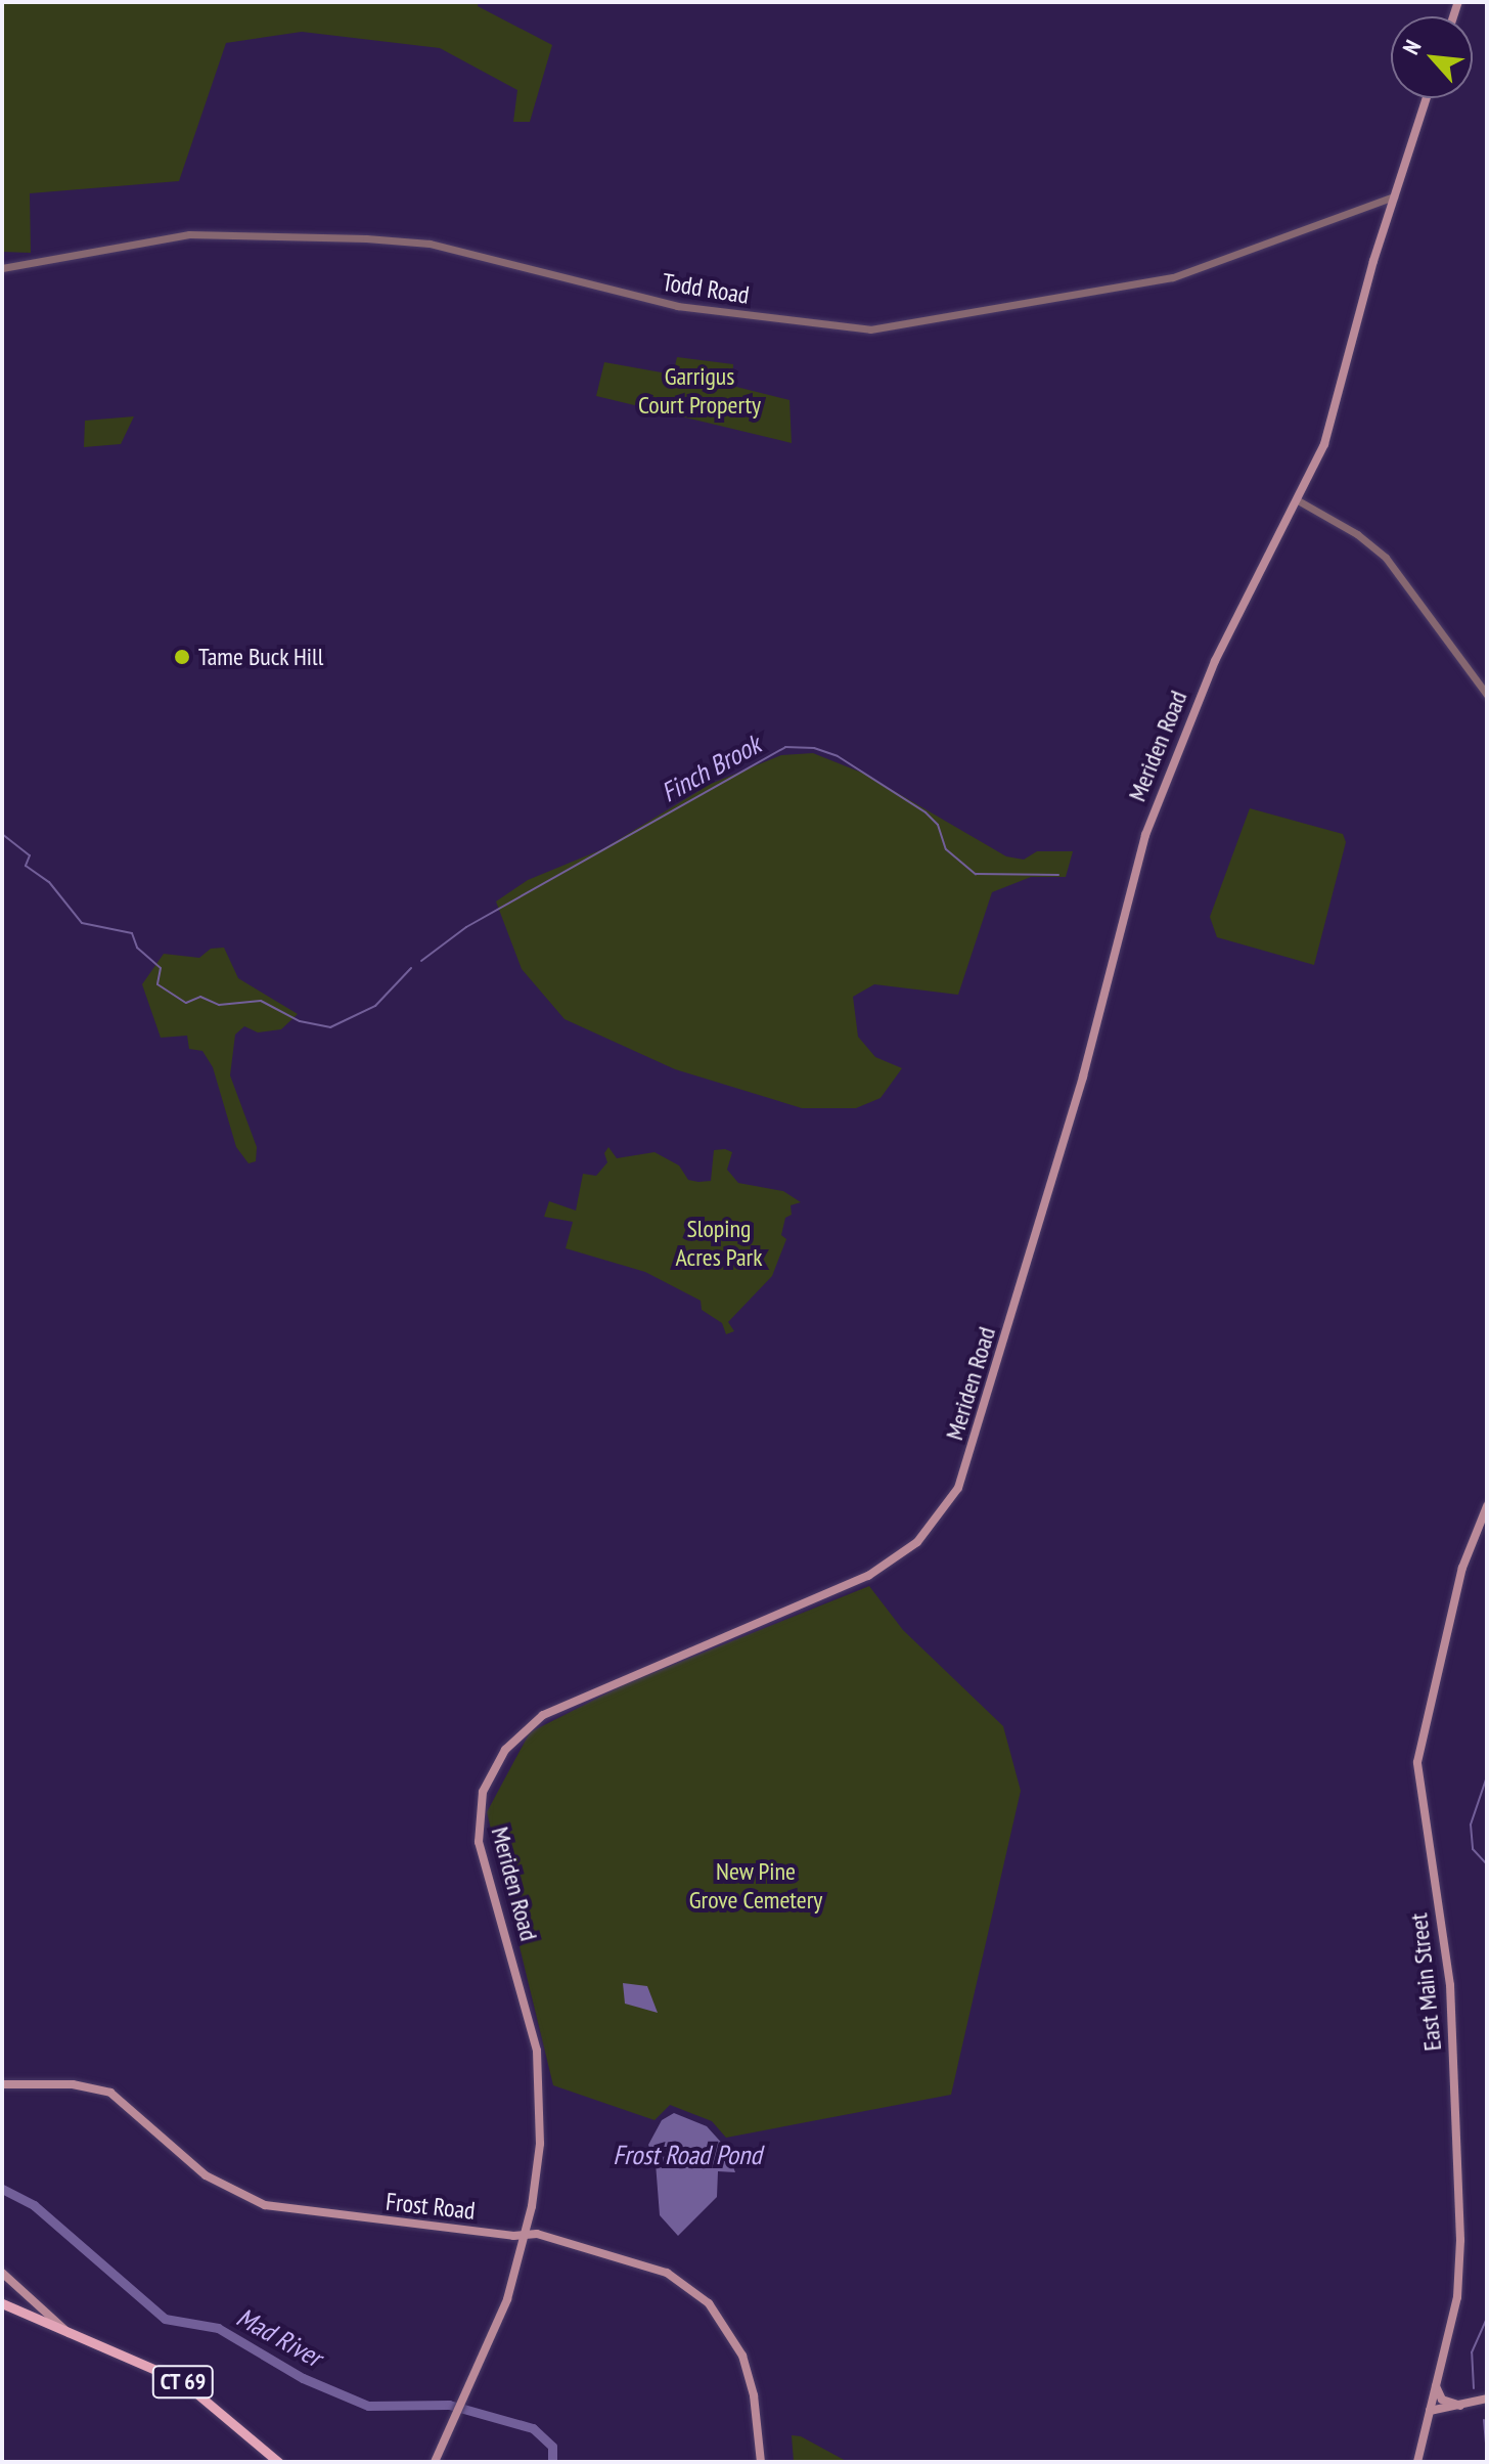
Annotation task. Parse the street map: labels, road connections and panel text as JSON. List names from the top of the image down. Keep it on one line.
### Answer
{"streets":{"main road":["Meriden Road","East Main Street","Frost Road","CT 69"],"street":["Todd Road"]},"crossings":[["Todd Road","Meriden Road"],["Meriden Road","Frost Road"]],"water":["Finch Brook","Frost Road Pond","Mad River"],"parks":["Garrigus Court Property","Sloping Acres Park","New Pine Grove Cemetery"],"places":["Tame Buck Hill"],"north":"top left"}
